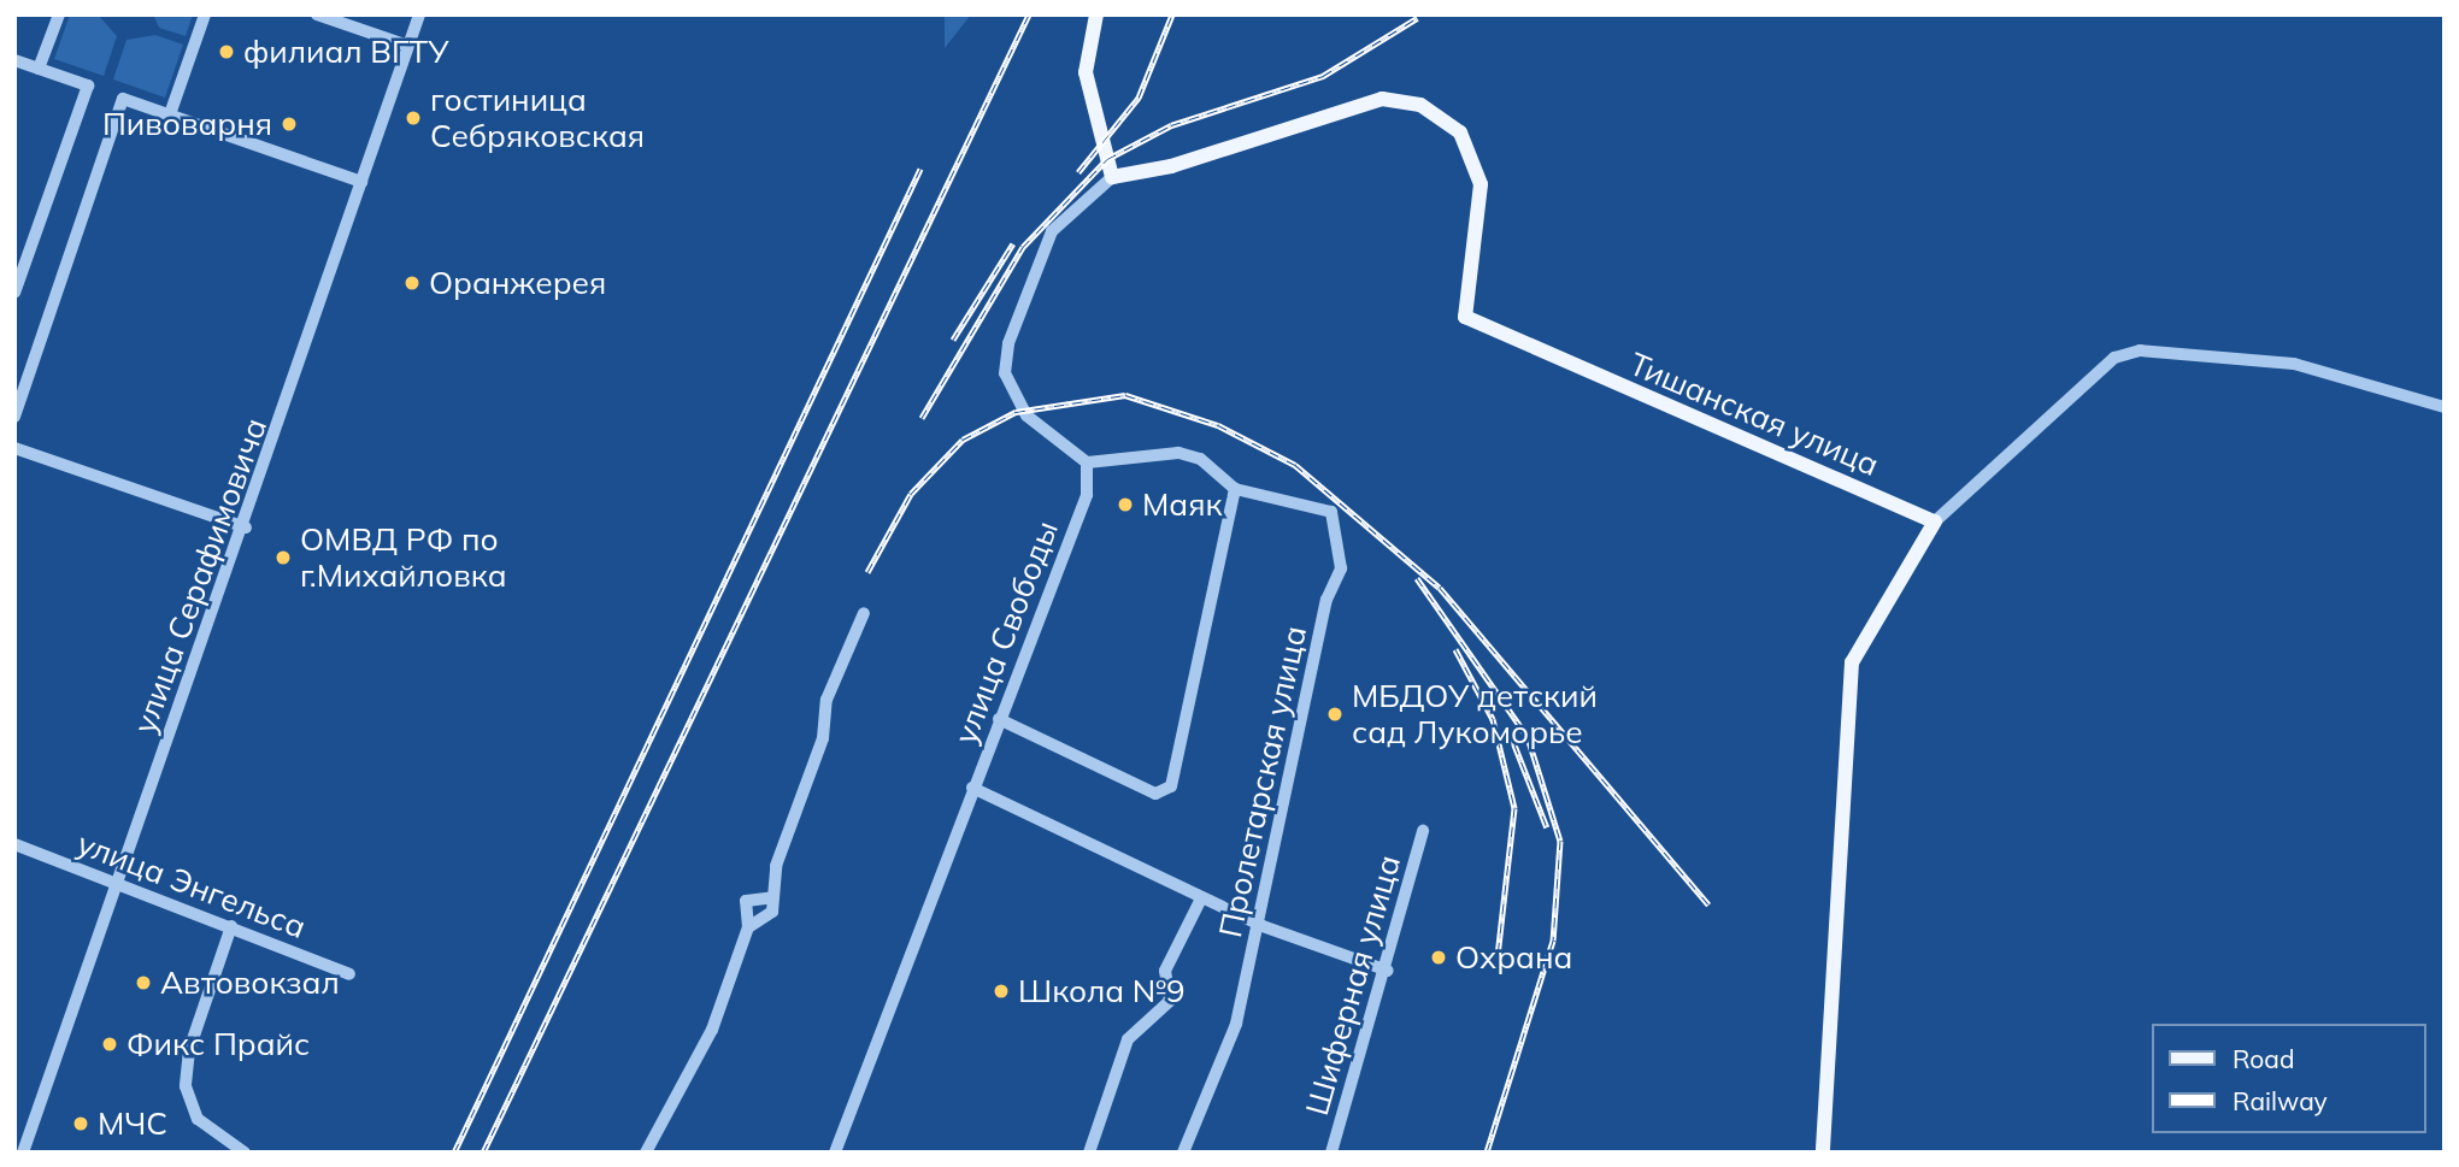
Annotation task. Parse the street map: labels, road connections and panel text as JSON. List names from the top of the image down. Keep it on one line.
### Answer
{"streets":{"main road":["Тишанская улица"],"street":["улица Серафимовича","улица Свободы","Пролетарская улица","улица Энгельса","Шиферная улица"]},"crossings":[["улица Серафимовича","улица Энгельса"]],"places":["филиал ВГТУ","гостиница Себряковская","Пивоварня","Оранжерея","Mаяк","ОМВД РФ по г.Михайловка","МБДОУ детский сад Лукоморье","Охрана","Автовокзал","Школа №9","Фикс Прайс","МЧС"],"legend":["Road","Railway"]}
